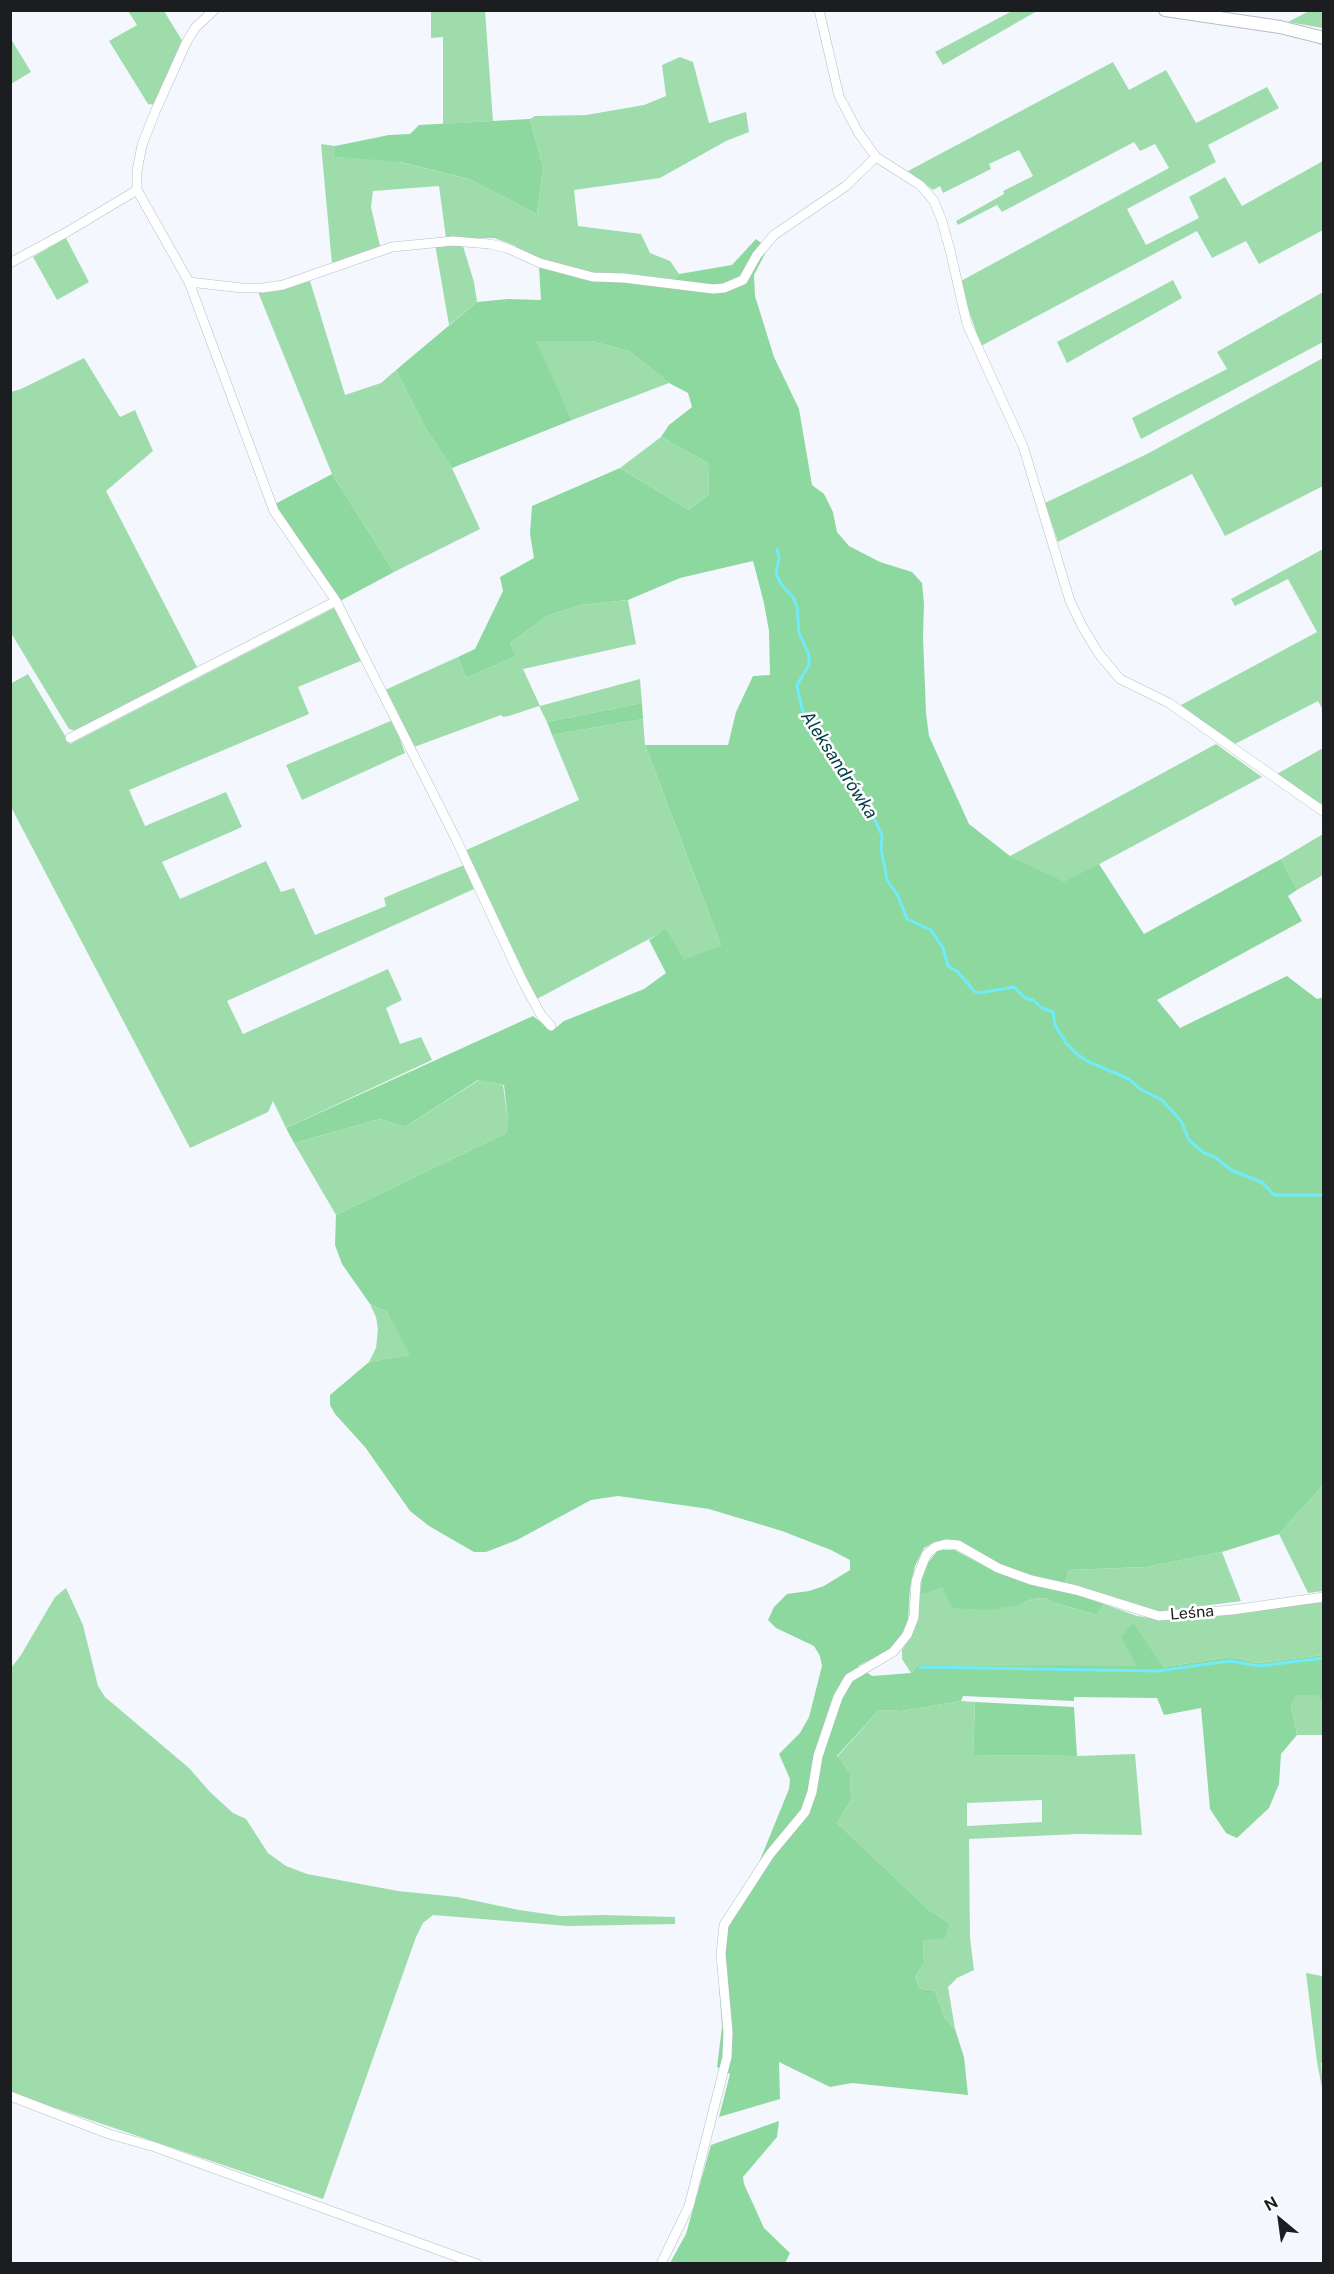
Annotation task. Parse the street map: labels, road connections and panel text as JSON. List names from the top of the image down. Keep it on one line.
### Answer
{"streets":{"street":["Leśna"]},"water":["Aleksandrówka"],"north":"top left"}
